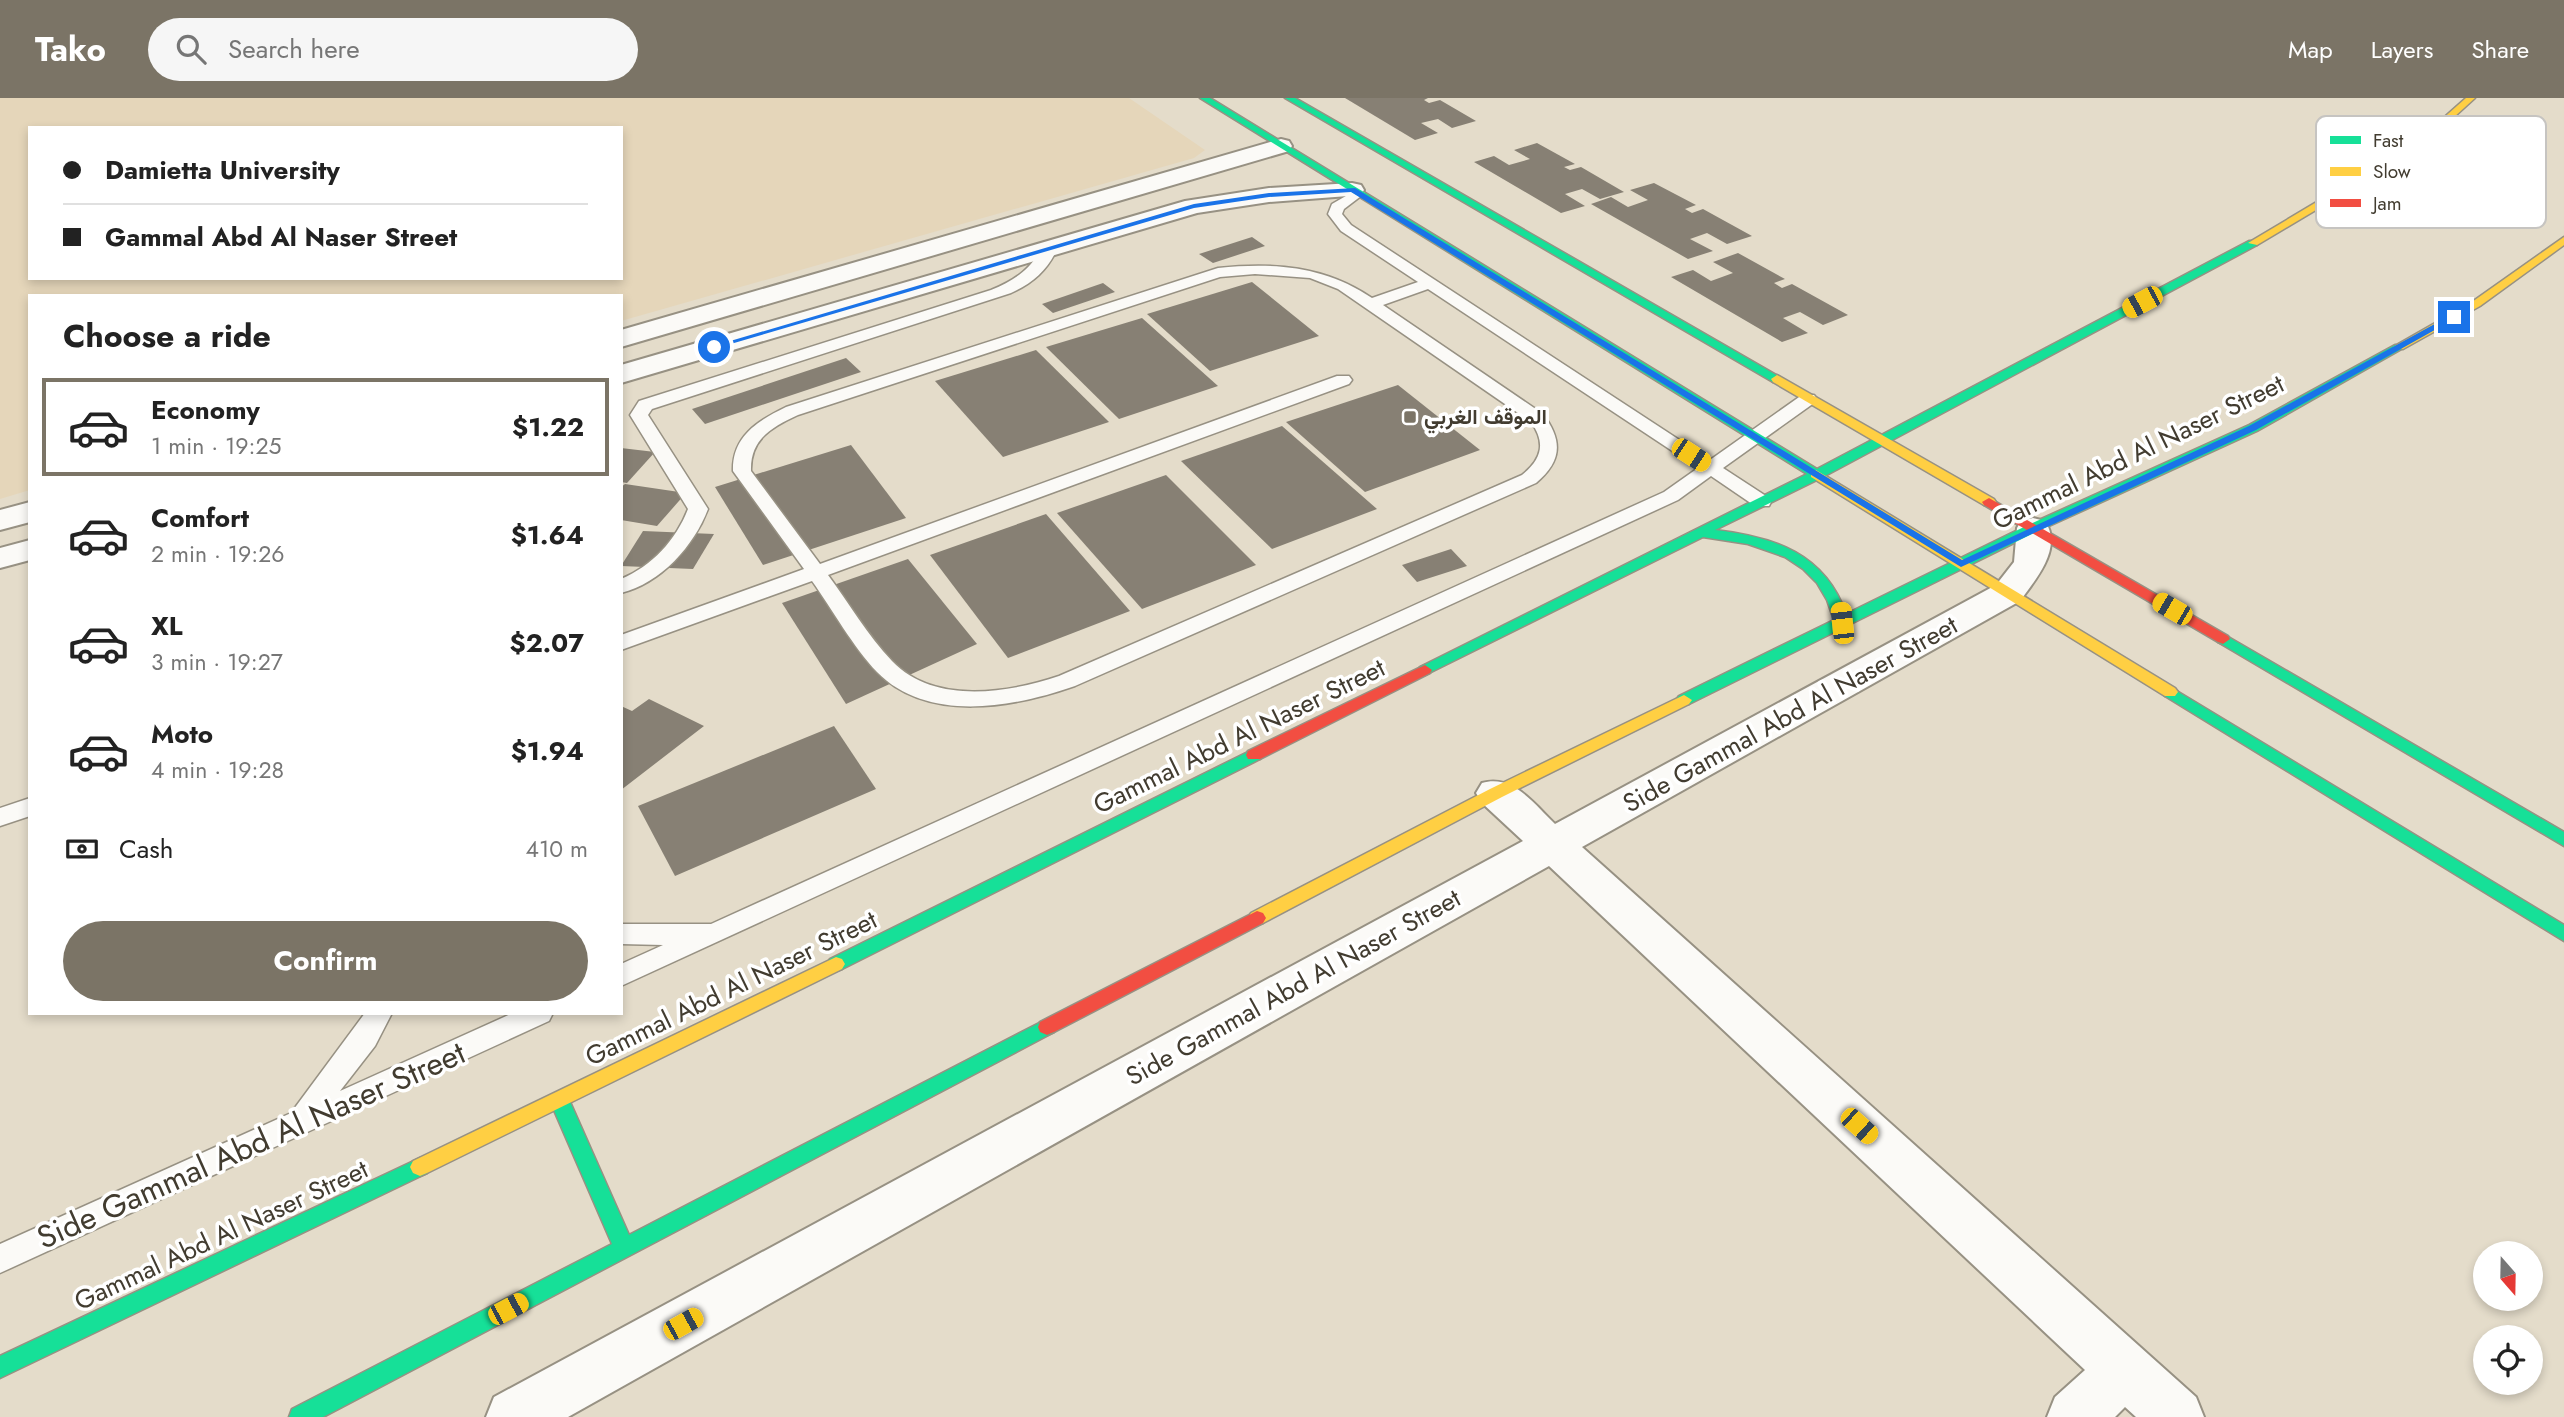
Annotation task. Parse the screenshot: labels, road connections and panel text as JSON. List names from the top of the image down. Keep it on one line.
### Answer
{"streets":{"main road":["Gammal Abd Al Naser Street"],"street":["Side Gammal Abd Al Naser Street"]},"crossings":[["Gammal Abd Al Naser Street","Side Gammal Abd Al Naser Street"]],"places":{"transit":["الموقف الغربي"]},"legend":["Fast","Slow","Jam"],"north":"bottom","page":{"header":"Tako","search":"Search here","nav":["Map","Layers","Share"],"banner":["Damietta University","Gammal Abd Al Naser Street"],"heading":"Choose a ride","list":[{"name":"Economy","note":"1 min · 19:25","value":"$1.22"},{"name":"Comfort","note":"2 min · 19:26","value":"$1.64"},{"name":"XL","note":"3 min · 19:27","value":"$2.07"},{"name":"Moto","note":"4 min · 19:28","value":"$1.94"}],"pay":["Cash","410 m"],"buttons":"Confirm"}}
